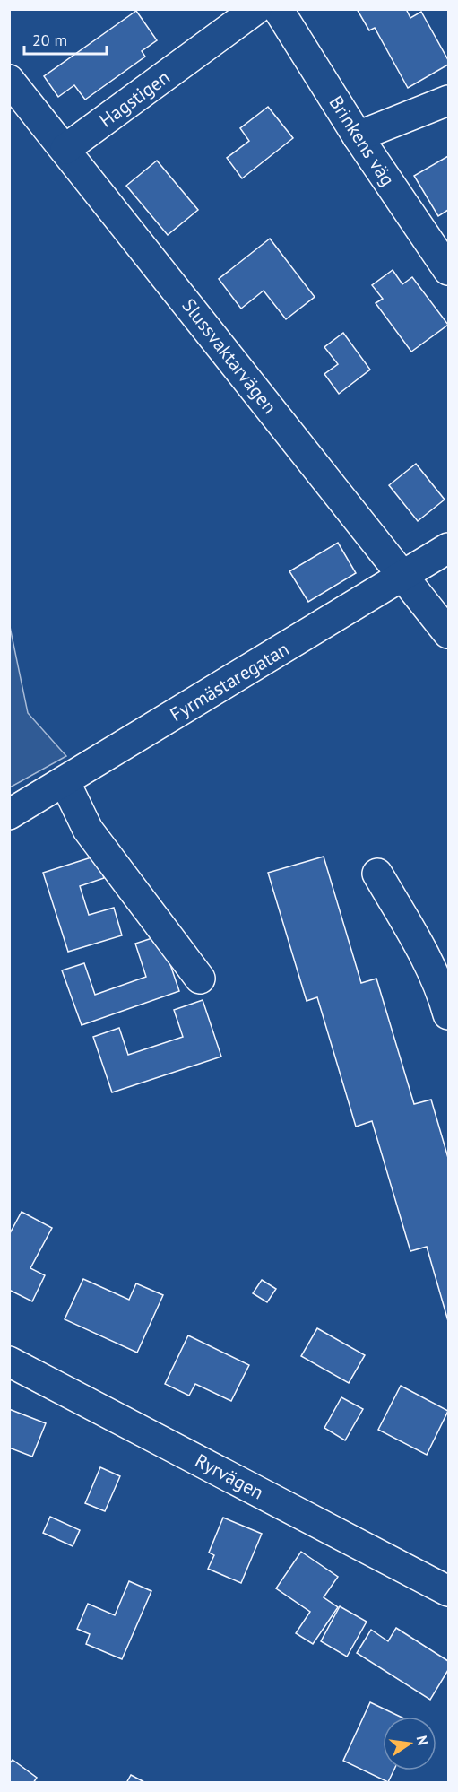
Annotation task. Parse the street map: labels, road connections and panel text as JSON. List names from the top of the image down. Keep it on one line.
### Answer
{"streets":{"street":["Hagstigen","Brinkens väg","Slussvaktarvägen","Fyrmästaregatan","Ryrvägen"]},"crossings":[["Hagstigen","Slussvaktarvägen"],["Slussvaktarvägen","Fyrmästaregatan"]],"scale_bar":"20 m","north":"right"}
